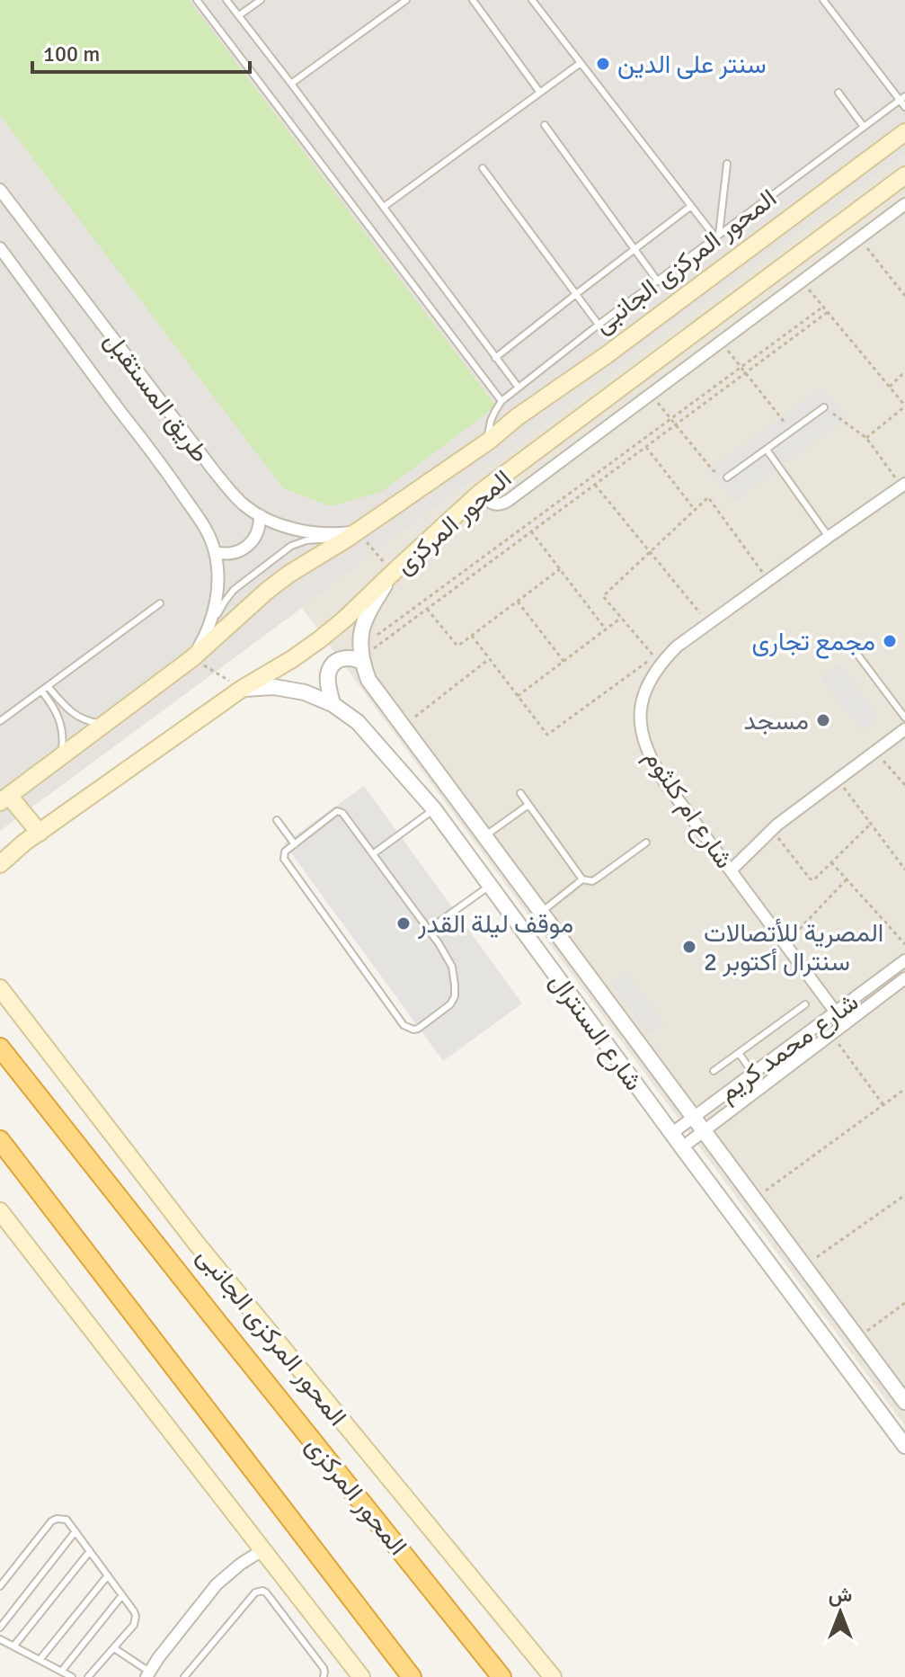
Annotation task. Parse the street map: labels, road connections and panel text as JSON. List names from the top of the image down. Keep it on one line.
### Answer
{"streets":{"highway":["المحور المركزى"],"main road":["المحور المركزى الجانبى"],"street":["طريق المستقبل","شارع ام كلثوم","شارع السنترال","شارع محمد كريم"]},"crossings":[["طريق المستقبل","المحور المركزى"],["المحور المركزى","شارع السنترال"],["شارع ام كلثوم","شارع محمد كريم"],["شارع السنترال","شارع محمد كريم"]],"places":["سنتر على الدين","مجمع تجارى","مسجد","موقف ليلة القدر","المصرية للأتصالات سنترال أكتوبر 2"],"scale_bar":"100 m","north":"top"}
